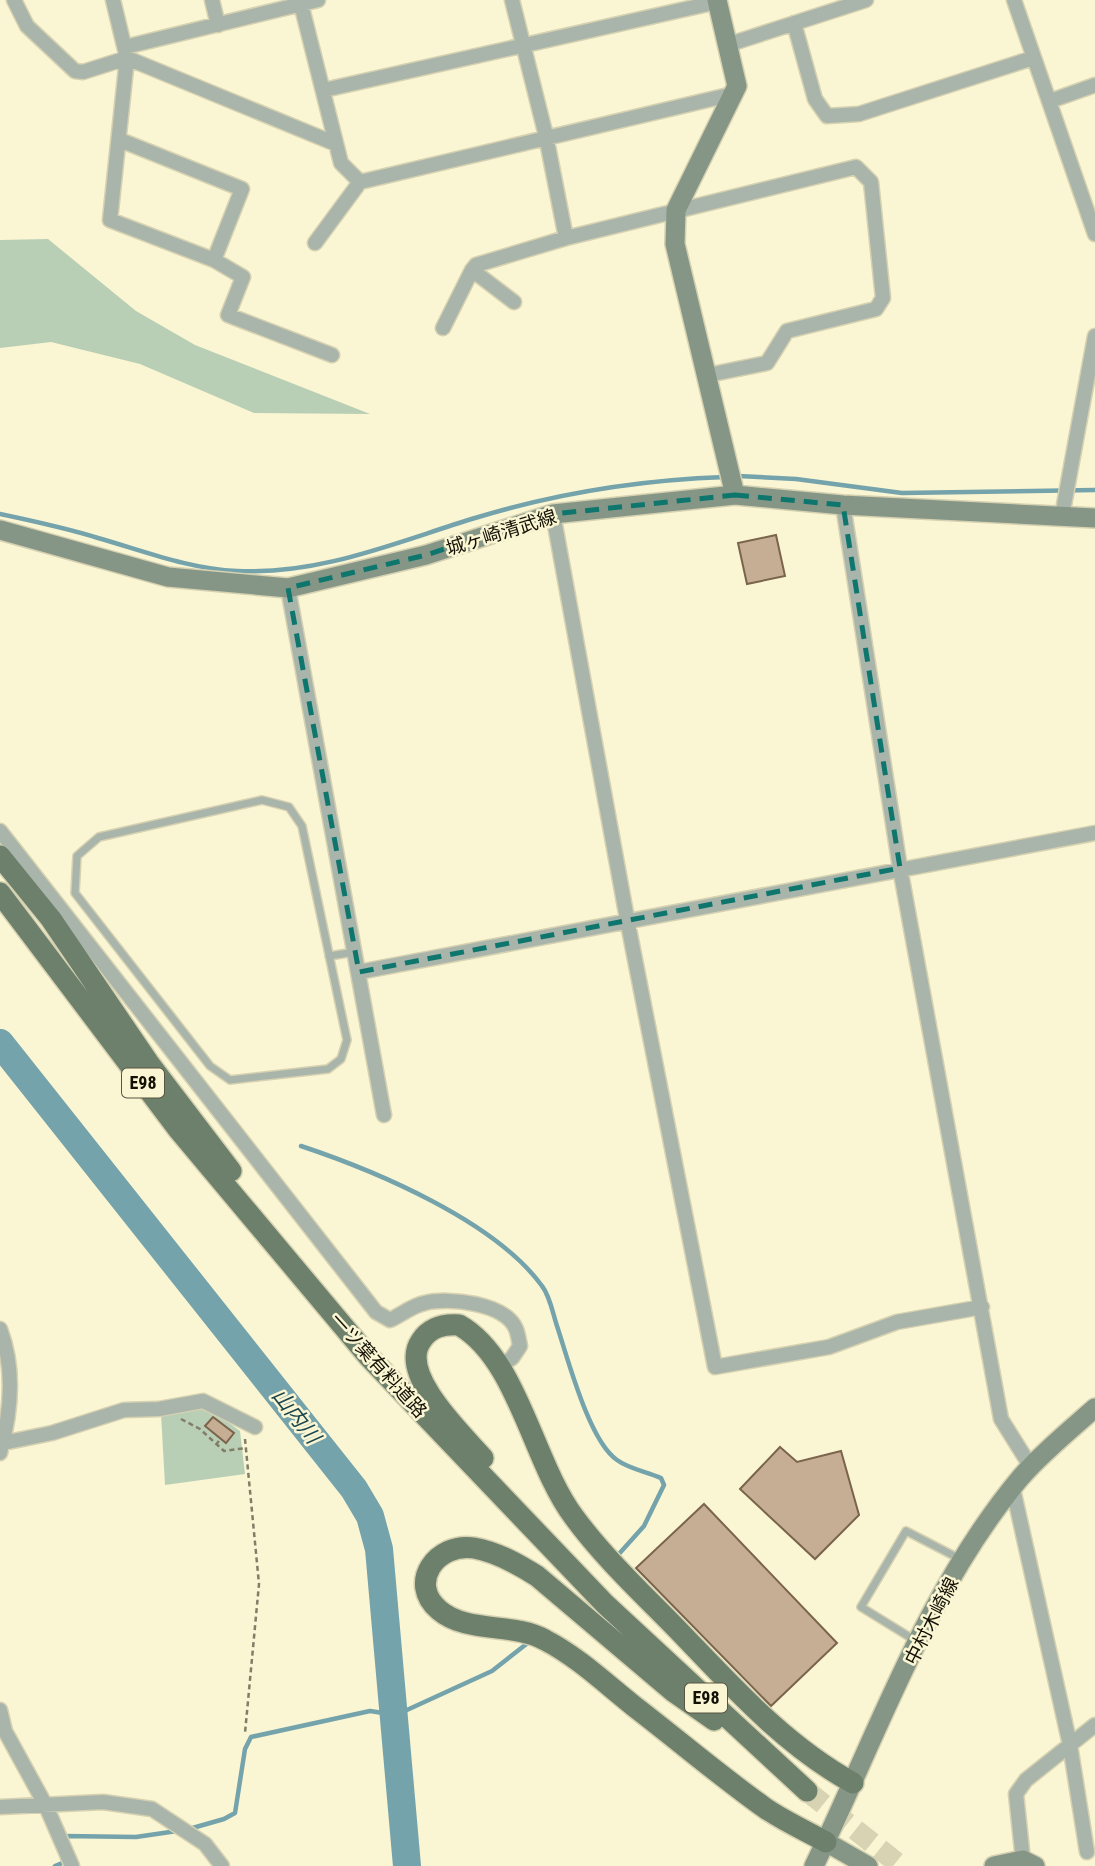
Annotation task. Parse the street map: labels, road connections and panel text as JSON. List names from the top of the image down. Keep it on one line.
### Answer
{"streets":{"main road":["城ヶ崎清武線","E98","一ツ葉有料道路","中村木崎線"]},"crossings":[["一ツ葉有料道路","中村木崎線"]],"water":["山内川"]}
